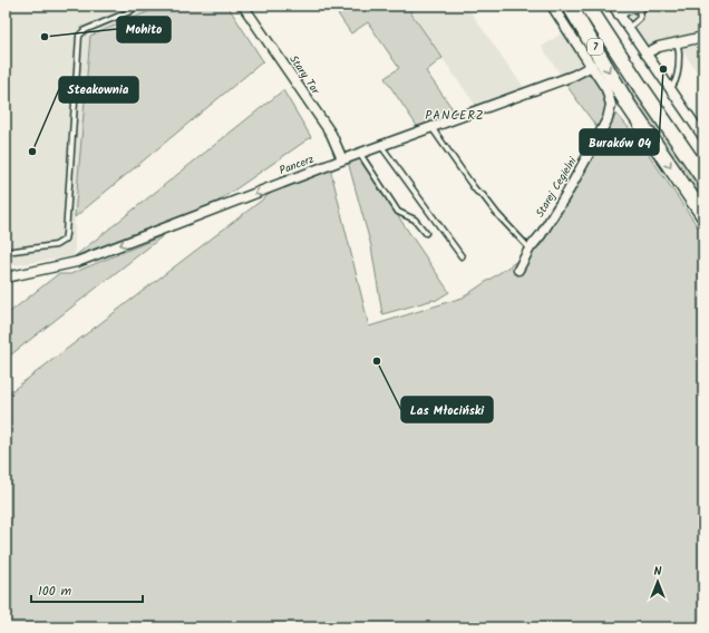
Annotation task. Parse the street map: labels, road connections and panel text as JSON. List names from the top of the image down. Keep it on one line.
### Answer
{"streets":{"highway":["7"],"street":["Stary Tor","Pancerz","Starej Cegielni"]},"crossings":[["Stary Tor","Pancerz"],["Pancerz","Starej Cegielni"]],"one_way":["Pancerz"],"districts":["PANCERZ"],"places":["Mohito","Buraków 04","Steakownia","Las Młociński"],"scale_bar":"100 m","north":"top"}
